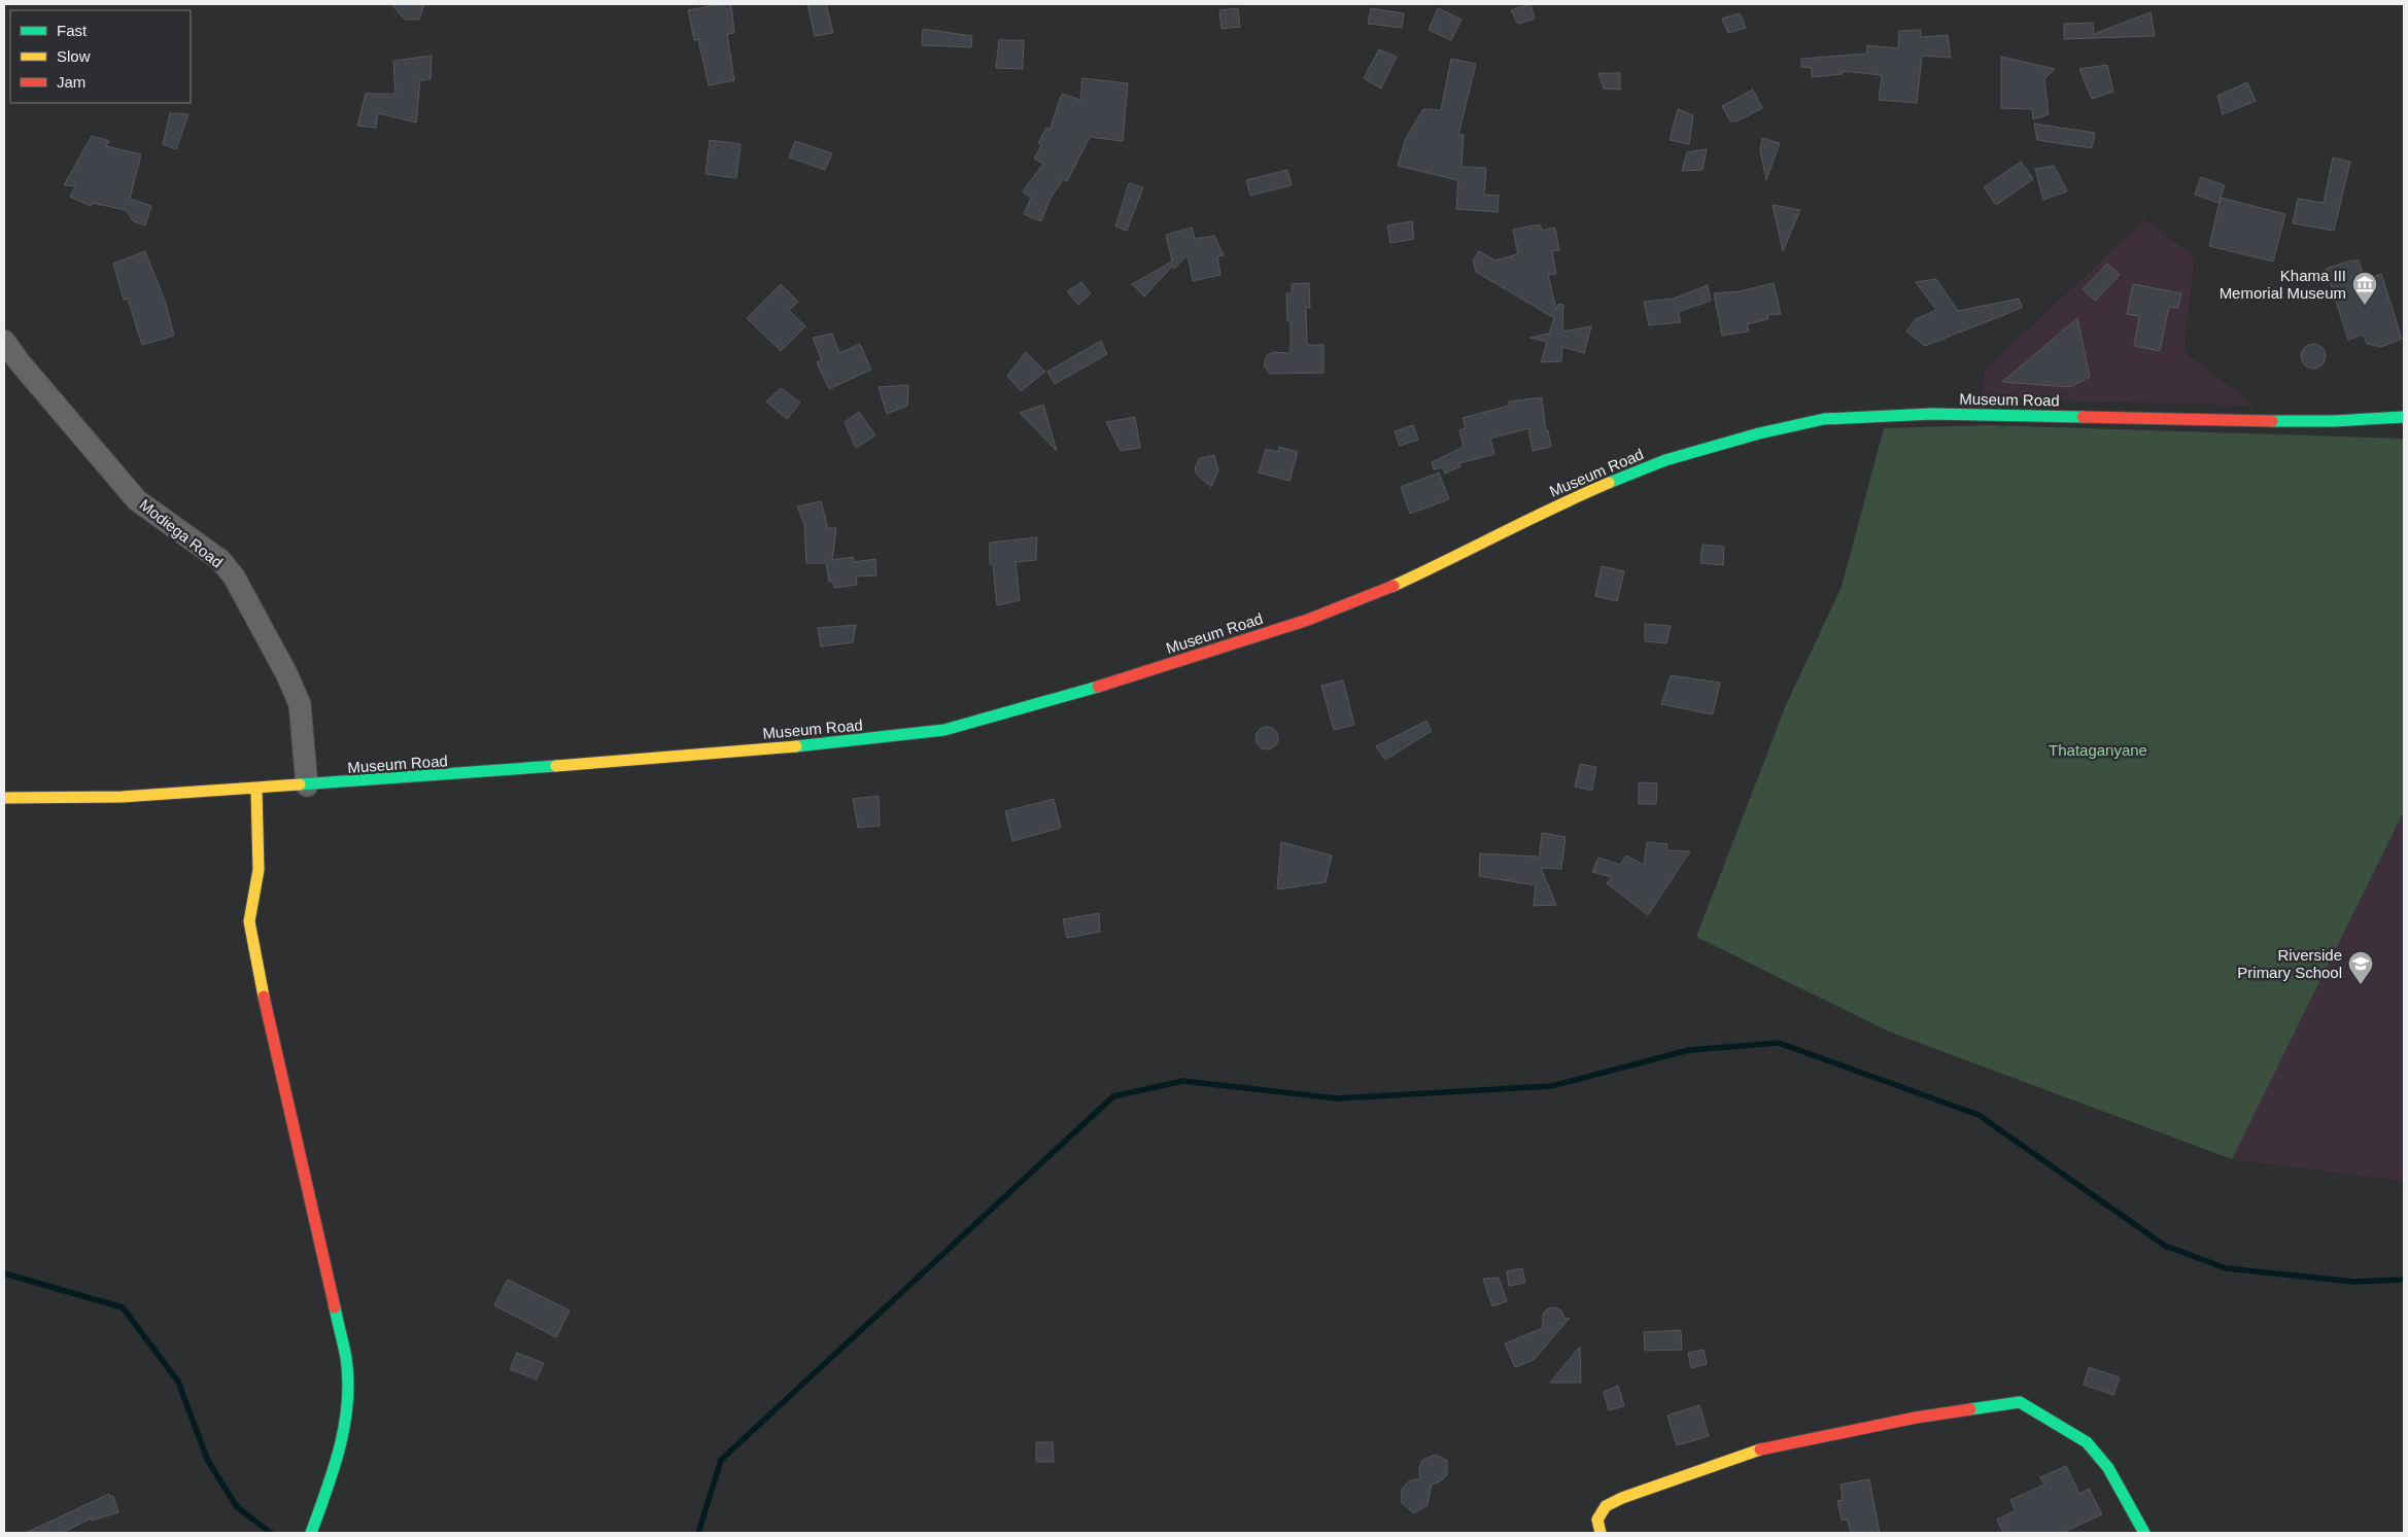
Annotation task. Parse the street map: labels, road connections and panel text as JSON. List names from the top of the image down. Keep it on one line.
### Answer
{"streets":{"street":["Museum Road","Modiega Road"]},"crossings":[["Museum Road","Modiega Road"]],"parks":["Thataganyane"],"places":{"museum":["Khama III Memorial Museum"],"school or university":["Riverside Primary School"]},"legend":["Fast","Slow","Jam"]}
